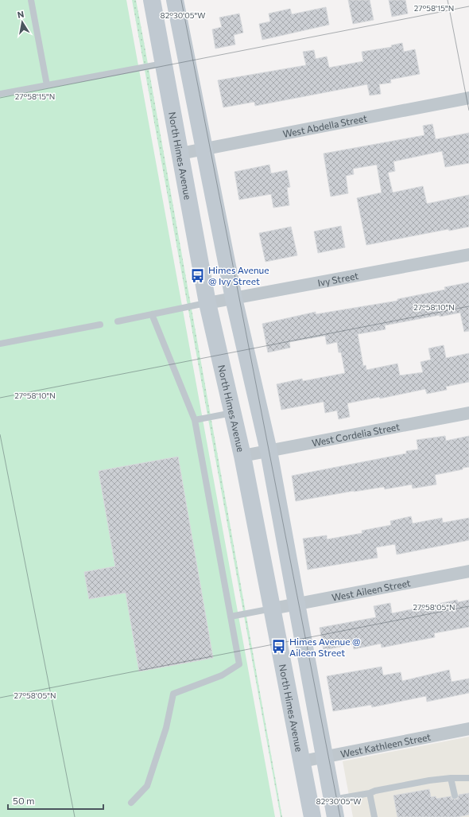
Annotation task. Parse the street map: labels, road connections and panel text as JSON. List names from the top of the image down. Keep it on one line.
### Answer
{"streets":{"street":["West Abdella Street","North Himes Avenue","Ivy Street","West Cordelia Street","West Aileen Street","West Kathleen Street"]},"crossings":[["West Abdella Street","North Himes Avenue"],["North Himes Avenue","Ivy Street"],["North Himes Avenue","West Cordelia Street"],["North Himes Avenue","West Aileen Street"],["North Himes Avenue","West Kathleen Street"]],"places":{"bus stop":["Himes Avenue @ Ivy Street","Himes Avenue @ Aileen Street"]},"scale_bar":"50 m","north":"top","coordinates":["27°58'15\"N","82°30'05\"W","27°58'10\"N","27°58'05\"N"]}
